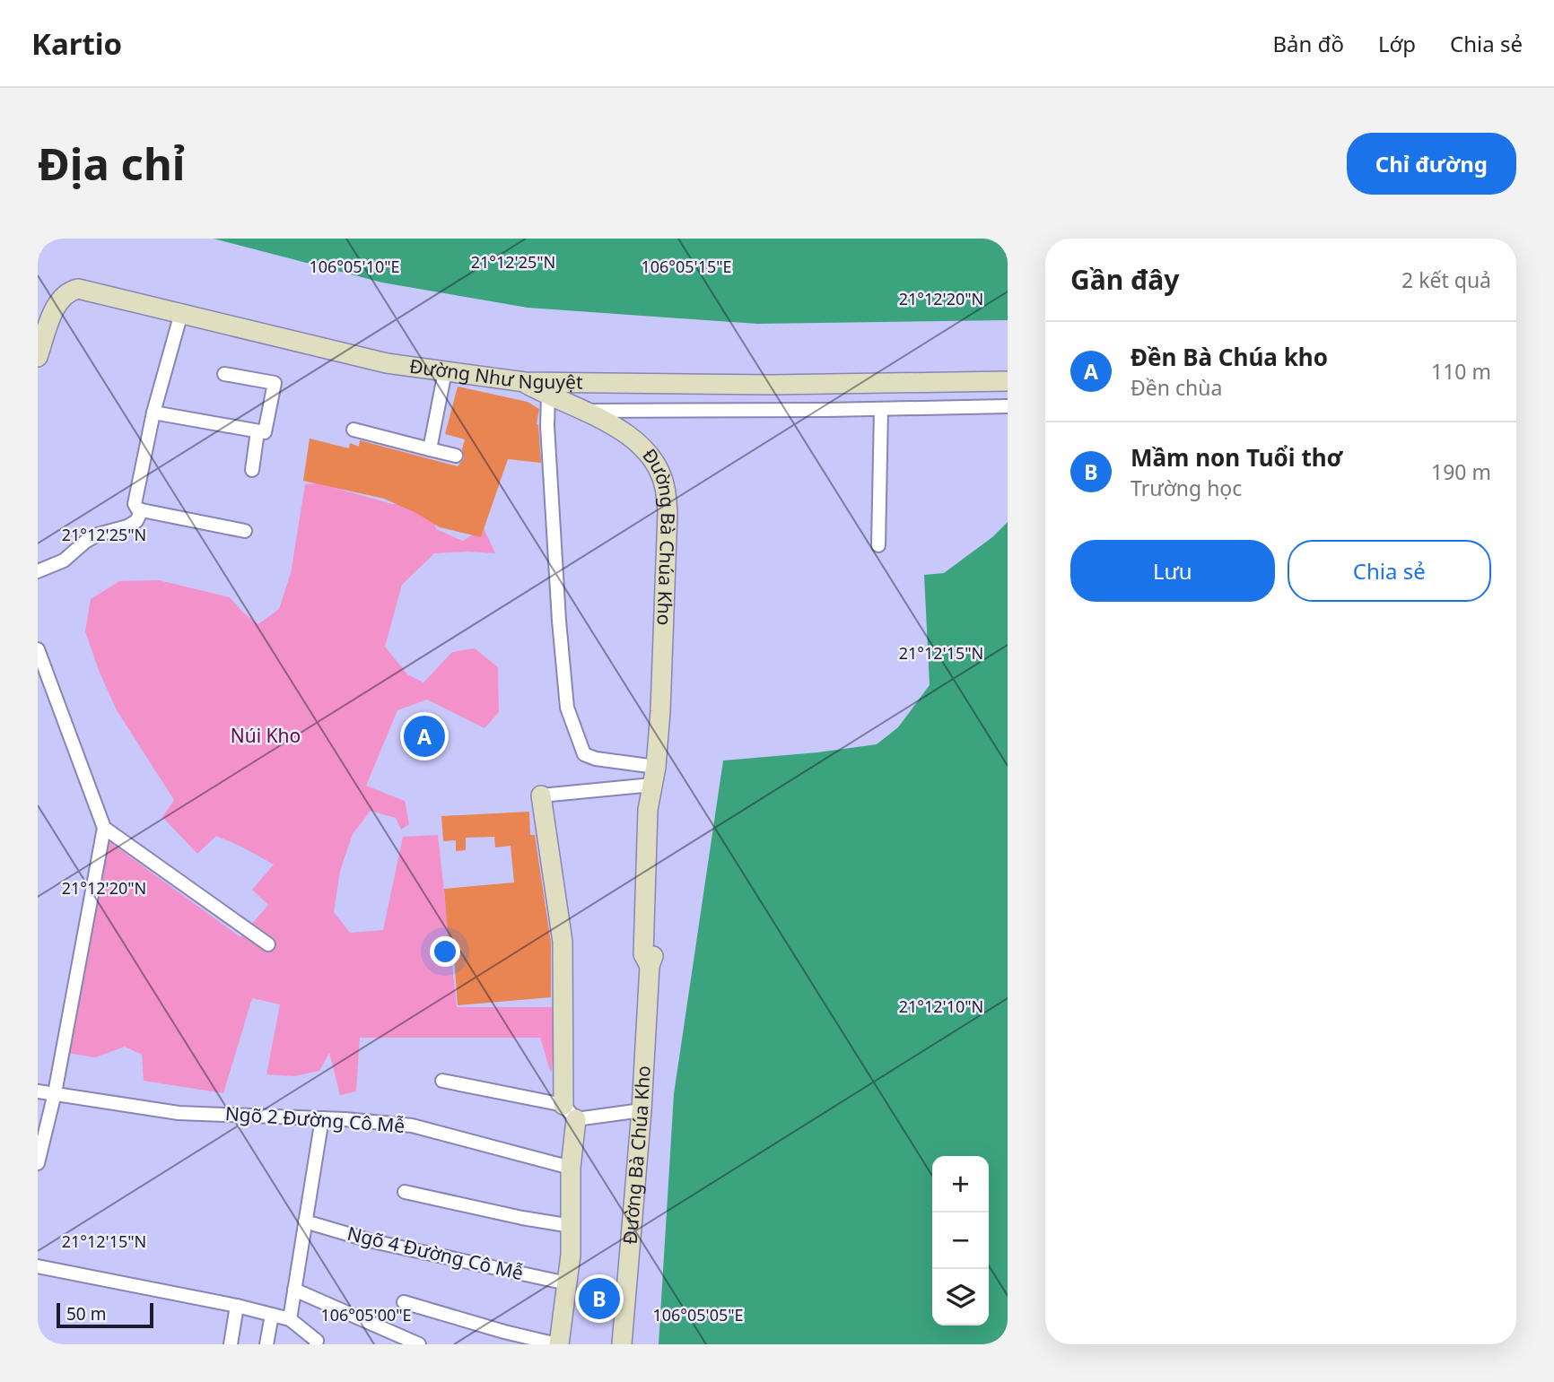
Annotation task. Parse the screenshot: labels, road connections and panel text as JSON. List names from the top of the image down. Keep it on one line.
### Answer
{"streets":{"street":["Đường Như Nguyệt","Đường Bà Chúa Kho","Ngõ 2 Đường Cô Mễ","Ngõ 4 Đường Cô Mễ"]},"crossings":[["Đường Như Nguyệt","Đường Bà Chúa Kho"]],"parks":["Núi Kho"],"scale_bar":"50 m","page":{"header":"Kartio","nav":["Bản đồ","Lớp","Chia sẻ"],"buttons":["Chỉ đường",["Lưu","Chia sẻ"]],"title":"Địa chỉ","heading":["Gần đây","2 kết quả"],"list":[{"mark":"A","name":"Đền Bà Chúa kho","note":"Đền chùa","value":"110 m"},{"mark":"B","name":"Mầm non Tuổi thơ","note":"Trường học","value":"190 m"}],"pins":["A","B"],"map_buttons":["+","−"],"scale":"50 m"},"coordinates":["21°12'25\"N","106°05'10\"E","106°05'15\"E","21°12'20\"N","21°12'15\"N","21°12'10\"N","106°05'00\"E","106°05'05\"E"]}
